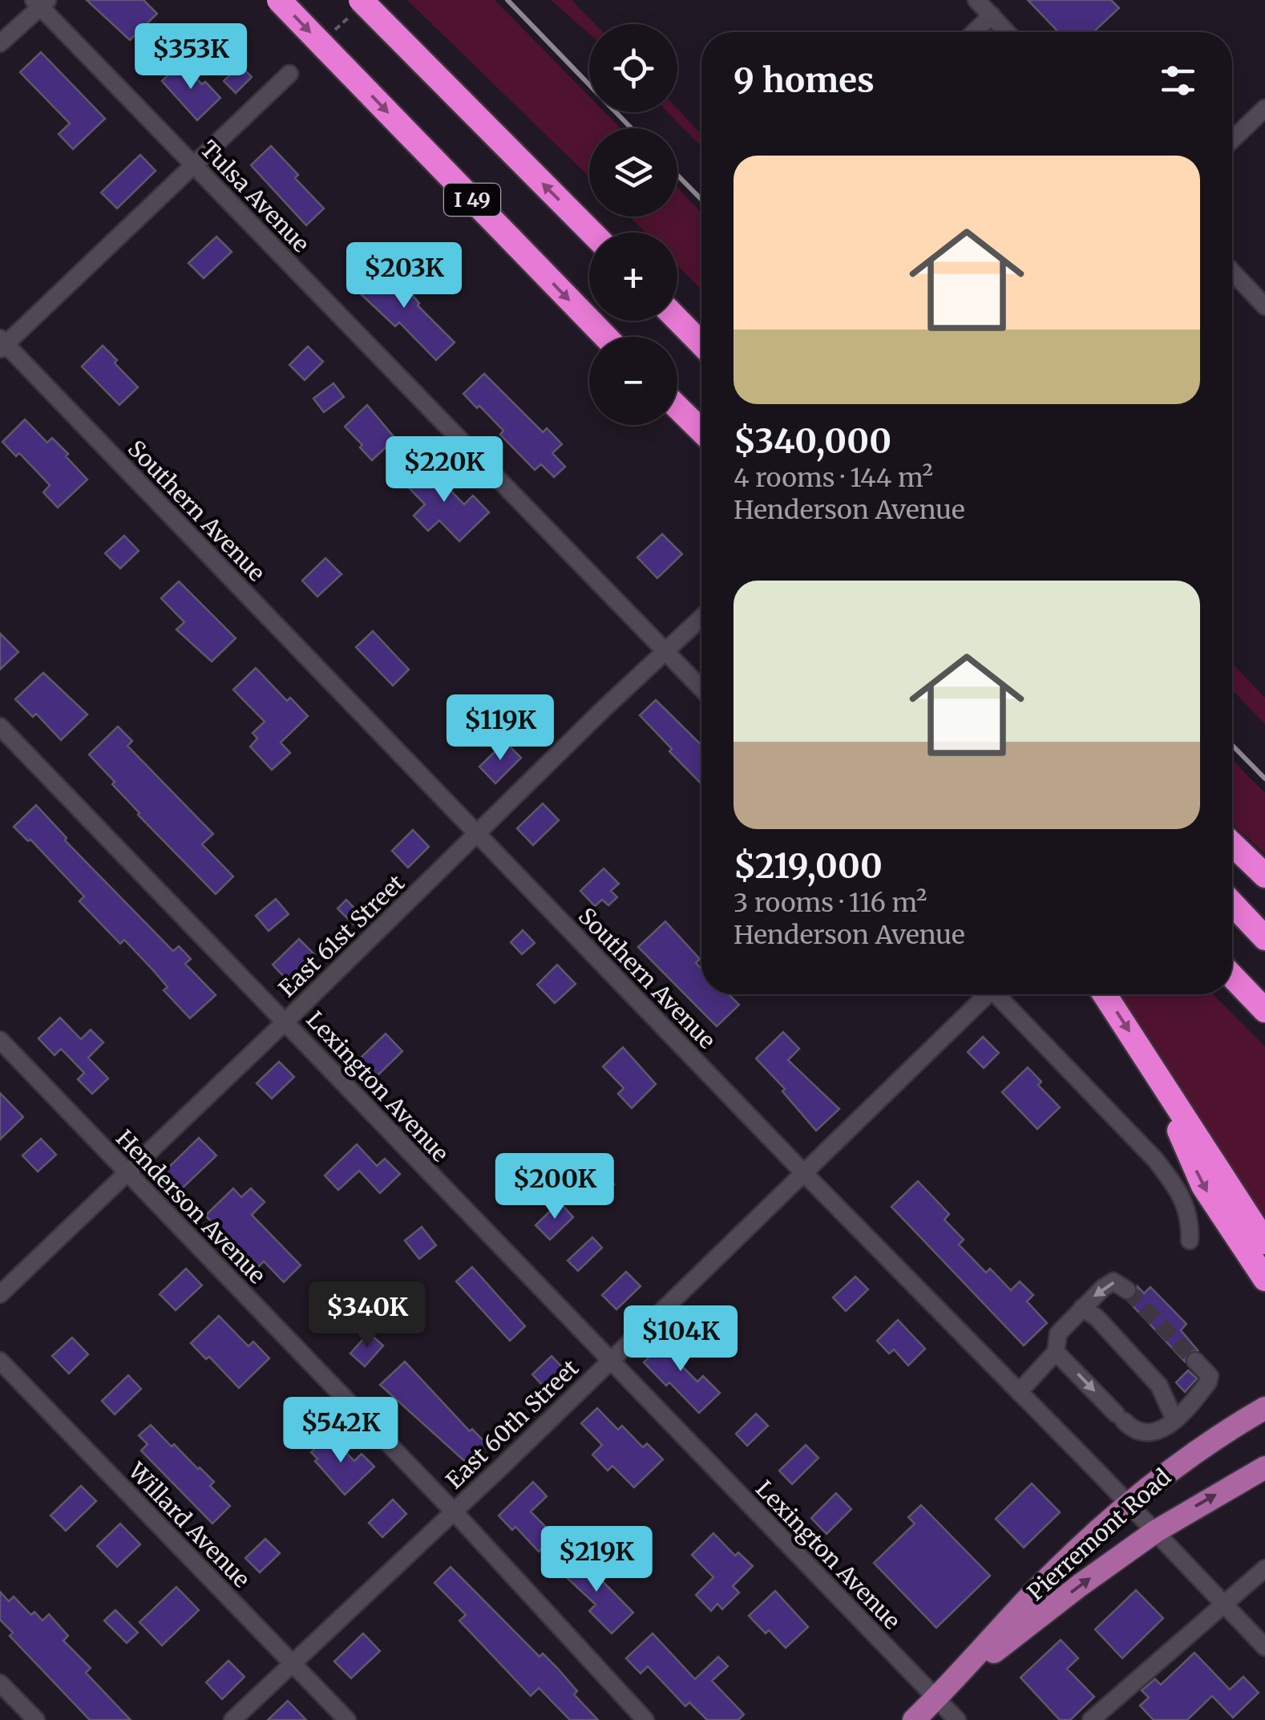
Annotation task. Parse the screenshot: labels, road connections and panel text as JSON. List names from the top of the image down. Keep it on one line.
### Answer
{"streets":{"highway":["I 49"],"main road":["Pierremont Road"],"street":["Tulsa Avenue","Southern Avenue","East 61st Street","Lexington Avenue","Henderson Avenue","East 60th Street","Willard Avenue"]},"crossings":[["Tulsa Avenue","East 61st Street"],["Southern Avenue","East 61st Street"],["Southern Avenue","East 60th Street"],["Southern Avenue","Pierremont Road"],["East 61st Street","Lexington Avenue"],["East 61st Street","Henderson Avenue"],["Lexington Avenue","East 60th Street"],["Lexington Avenue","Pierremont Road"],["Henderson Avenue","East 60th Street"],["East 60th Street","Willard Avenue"]],"page":{"price":["$353K","$203K","$220K","$119K","$200K","$340K","$104K","$542K","$219K"],"map_buttons":["+","−"],"heading":"9 homes","list":[{"name":"$340,000","note":"4 rooms · 144 m² · Henderson Avenue"},{"name":"$219,000","note":"3 rooms · 116 m² · Henderson Avenue"}]}}
